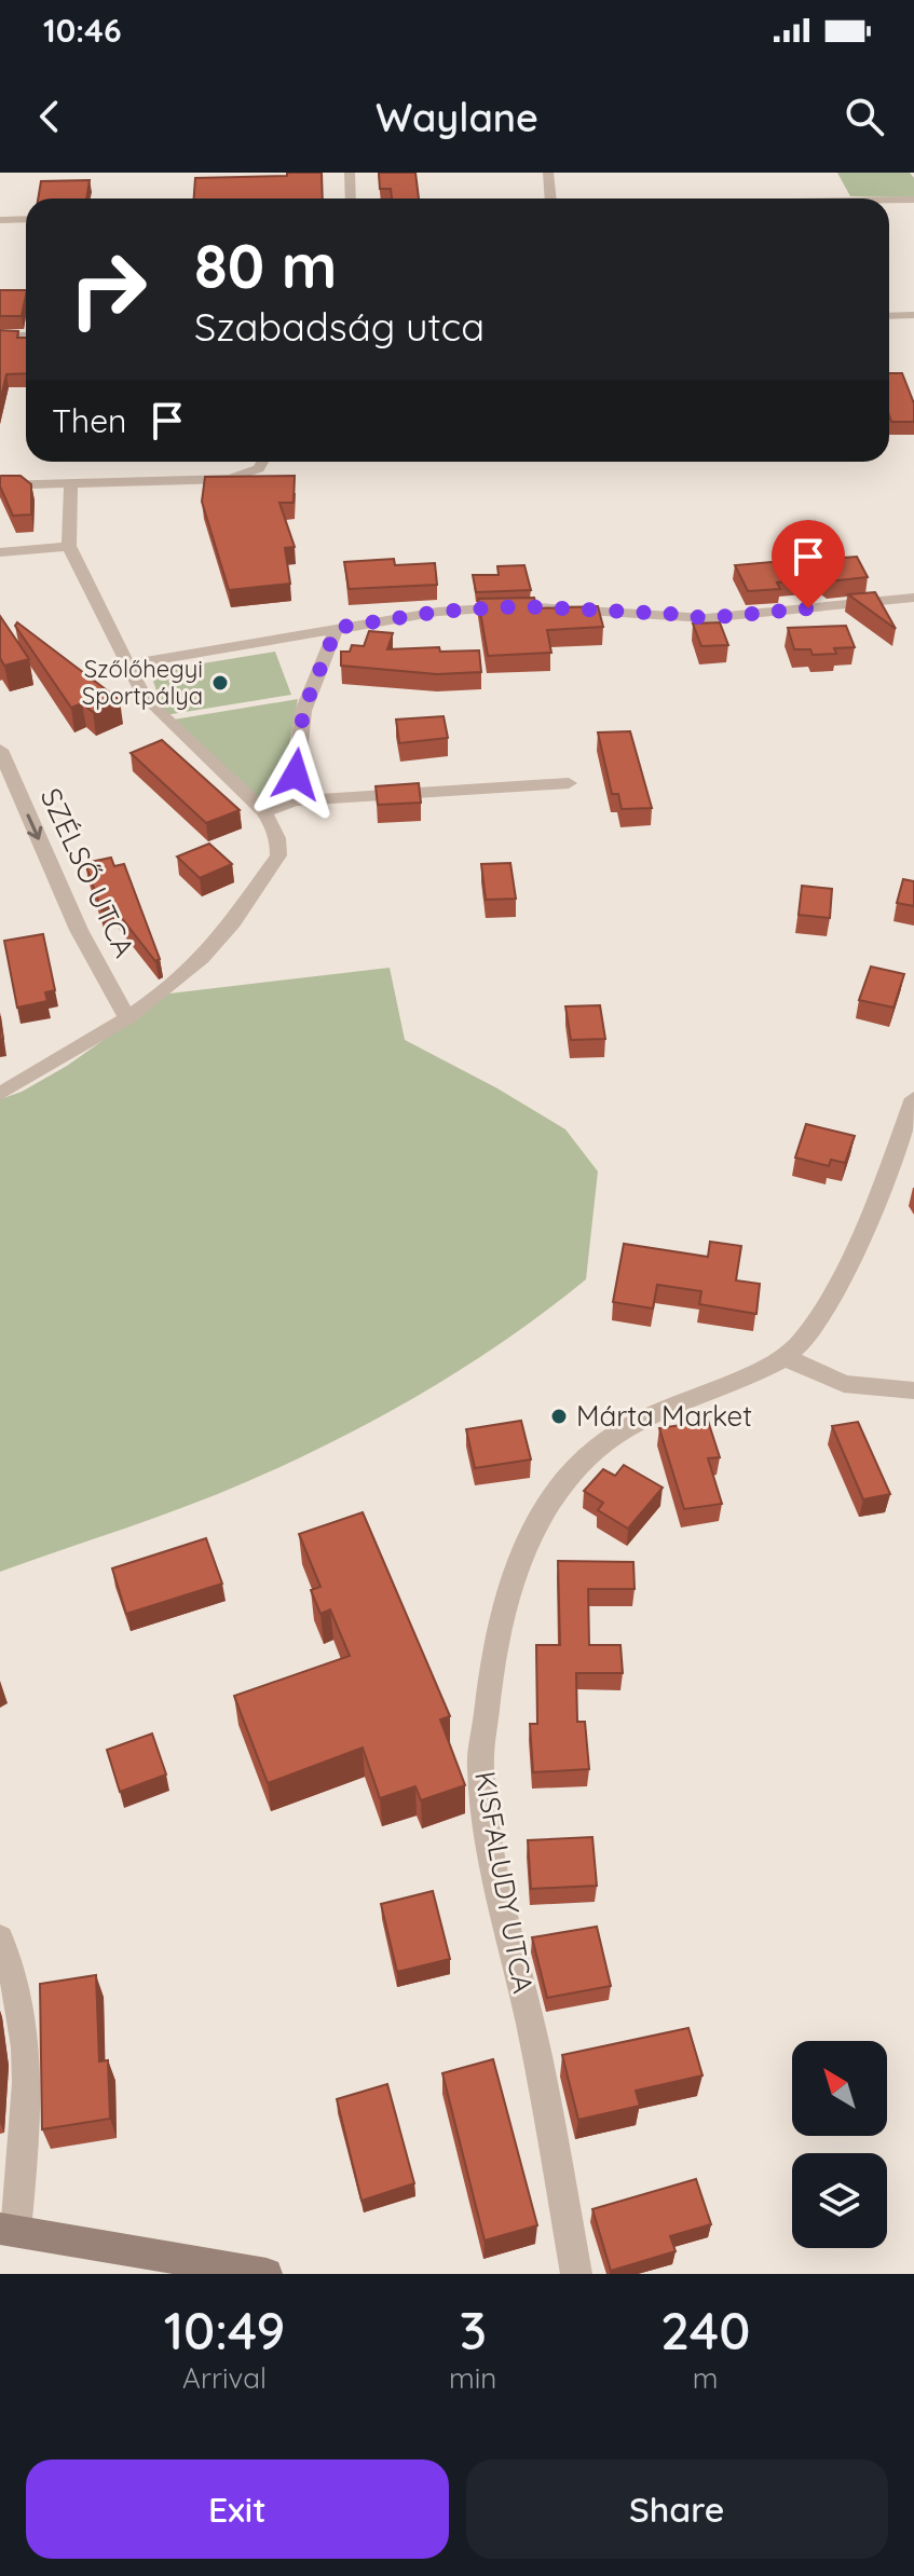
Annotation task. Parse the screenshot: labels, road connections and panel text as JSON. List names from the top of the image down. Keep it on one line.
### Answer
{"streets":{"street":["SZÉLSŐ UTCA","KISFALUDY UTCA"]},"places":["Szőlőhegyi Sportpálya","Márta Market"],"north":"top left","page":{"status":"10:46","header":"Waylane","turn":["80 m","Szabadság utca"],"then":"Then","eta":["10:49","Arrival","3","min","240","m"],"buttons":["Exit","Share"]}}
